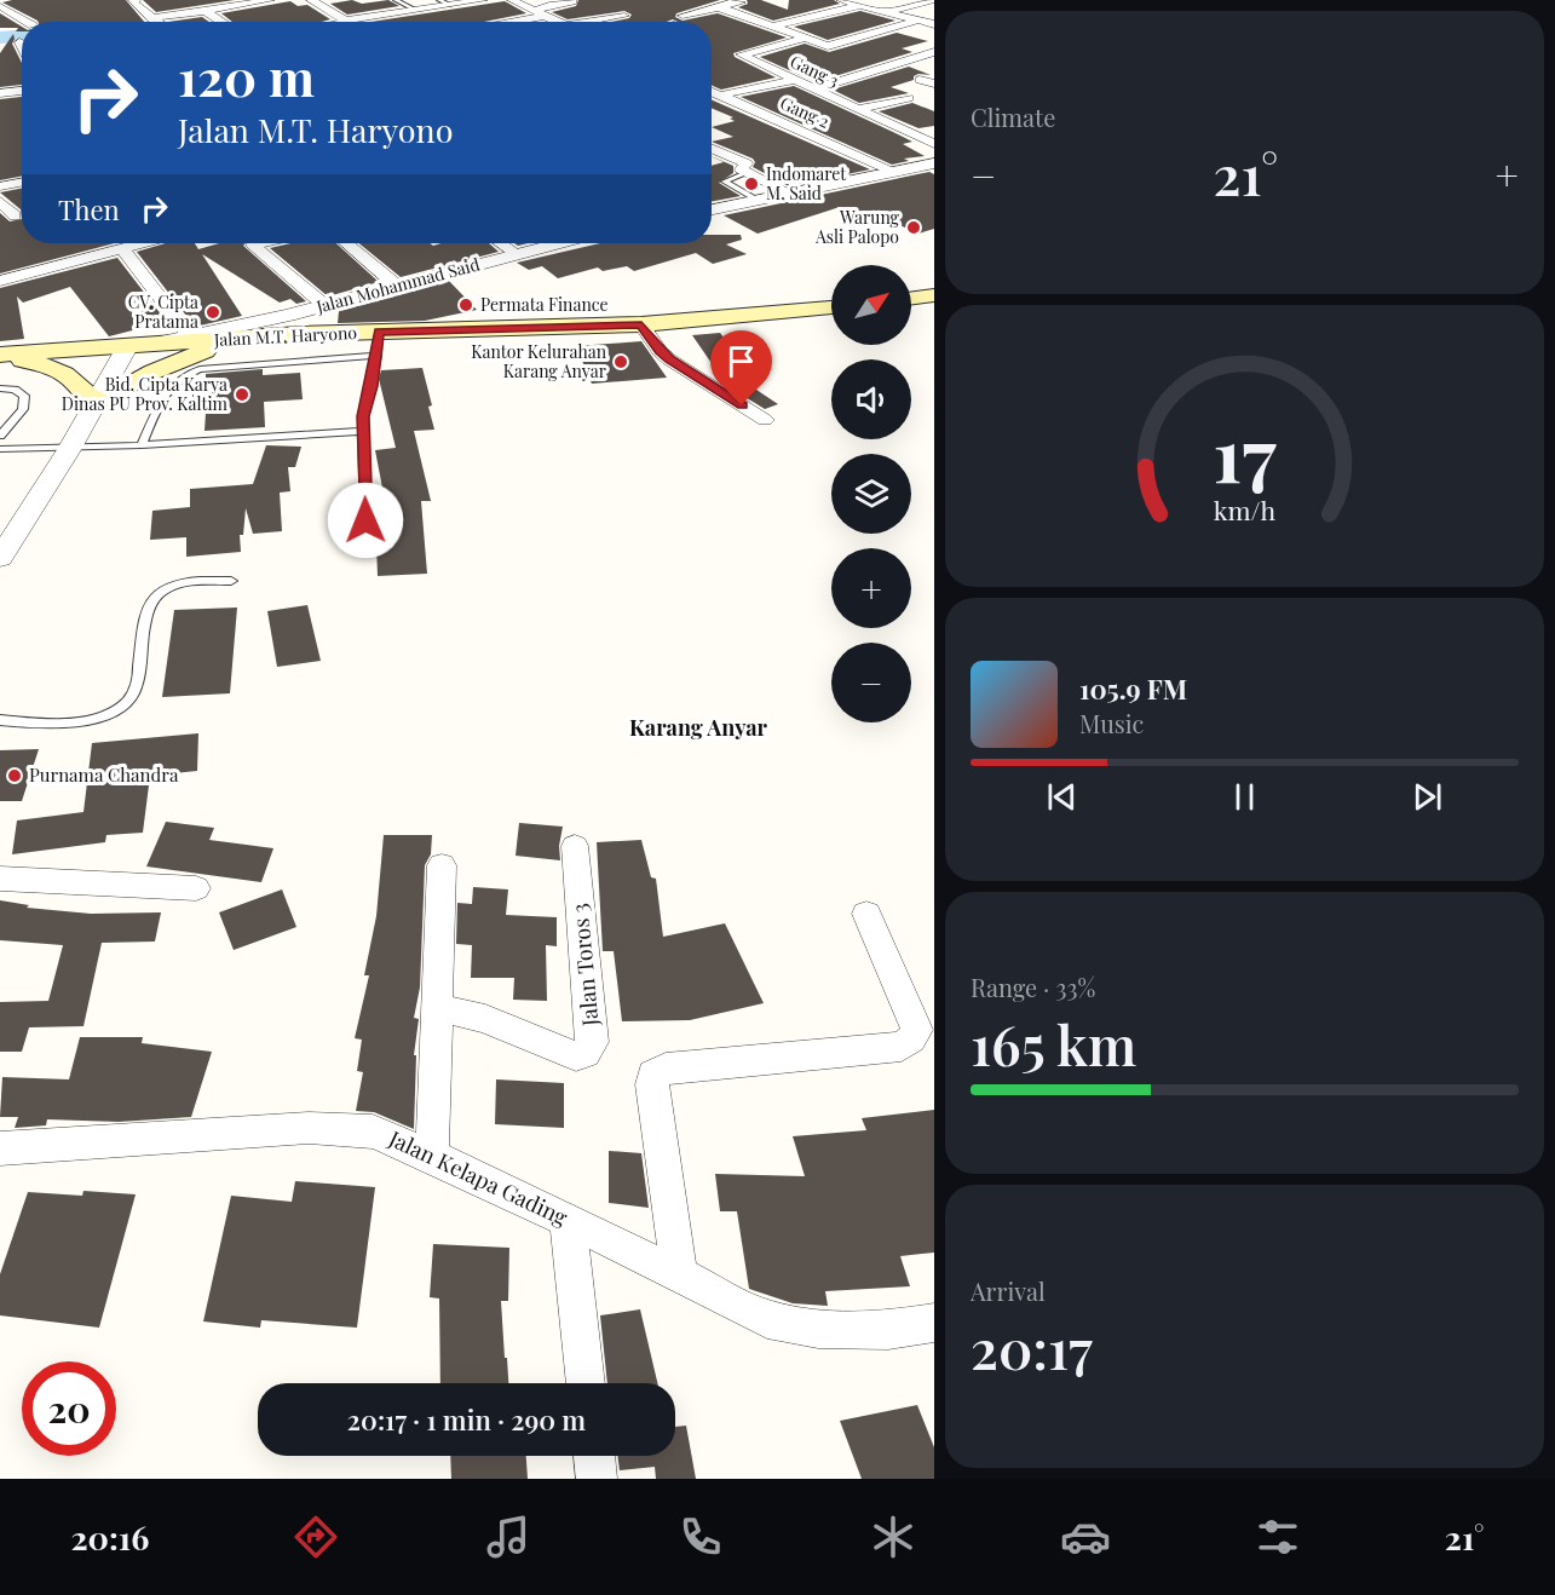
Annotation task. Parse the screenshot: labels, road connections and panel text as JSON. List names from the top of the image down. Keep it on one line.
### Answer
{"streets":{"main road":["Jalan M.T. Haryono"],"street":["Gang 3","Gang 2","Jalan Mohammad Said","Jalan Toros 3","Jalan Kelapa Gading"]},"crossings":[["Jalan Mohammad Said","Jalan M.T. Haryono"]],"districts":["Karang Anyar"],"places":["Indomaret M. Said","Warung Asli Palopo","Permata Finance","CV. Cipta Pratama","Kantor Kelurahan Karang Anyar","Bid. Cipta Karya Dinas PU Prov. Kaltim","Purnama Chandra"],"north":"top right","page":{"tile":["Climate",["Range · 33%","165 km"],["Arrival","20:17"]],"turn":["120 m","Jalan M.T. Haryono"],"heat":["−","21°","+"],"then":"Then","map_buttons":["+","−"],"song":["105.9 FM","Music"],"limit":"20","trip":"20:17 · 1 min · 290 m","tabs":["20:16","21°"],"gauge":["17","km/h"]}}
